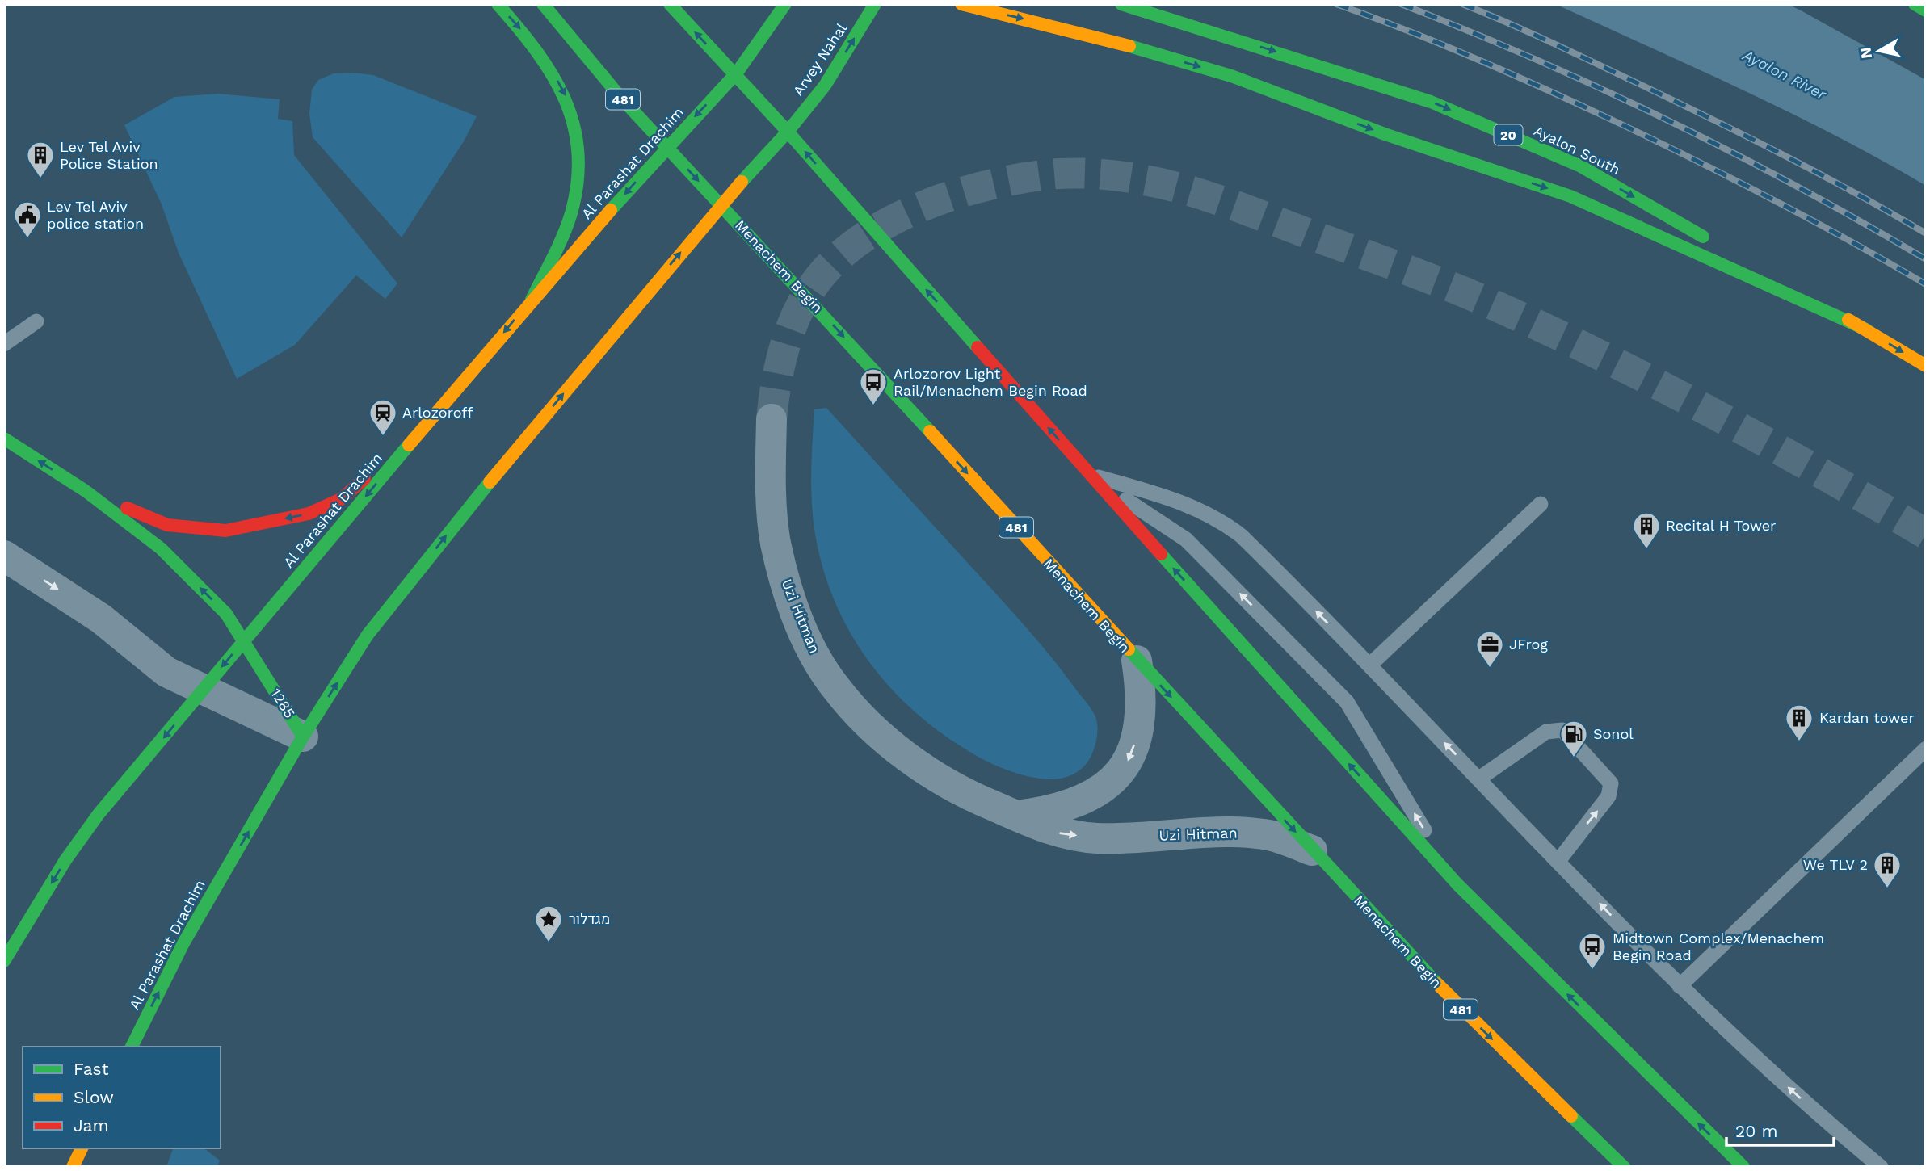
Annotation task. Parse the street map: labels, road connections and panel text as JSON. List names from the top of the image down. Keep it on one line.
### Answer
{"streets":{"main road":["Arvey Nahal","481","20","Ayalon South","Al Parashat Drachim","Menachem Begin","1285"],"street":["Uzi Hitman"]},"crossings":[["Arvey Nahal","Al Parashat Drachim"],["Al Parashat Drachim","Menachem Begin"],["Al Parashat Drachim","1285"],["Menachem Begin","Uzi Hitman"]],"one_way":["Uzi Hitman"],"water":["Ayalon River"],"places":{"building":["Lev Tel Aviv Police Station","Recital H Tower","Kardan tower","We TLV 2"],"public building":["Lev Tel Aviv police station"],"bus stop":["Arlozorov Light Rail/Menachem Begin Road","Midtown Complex/Menachem Begin Road"],"station":["Arlozoroff"],"office":["JFrog"],"fuel station":["Sonol"],"place":["מגדלור"]},"legend":["Fast","Slow","Jam"],"scale_bar":"20 m","north":"left"}
